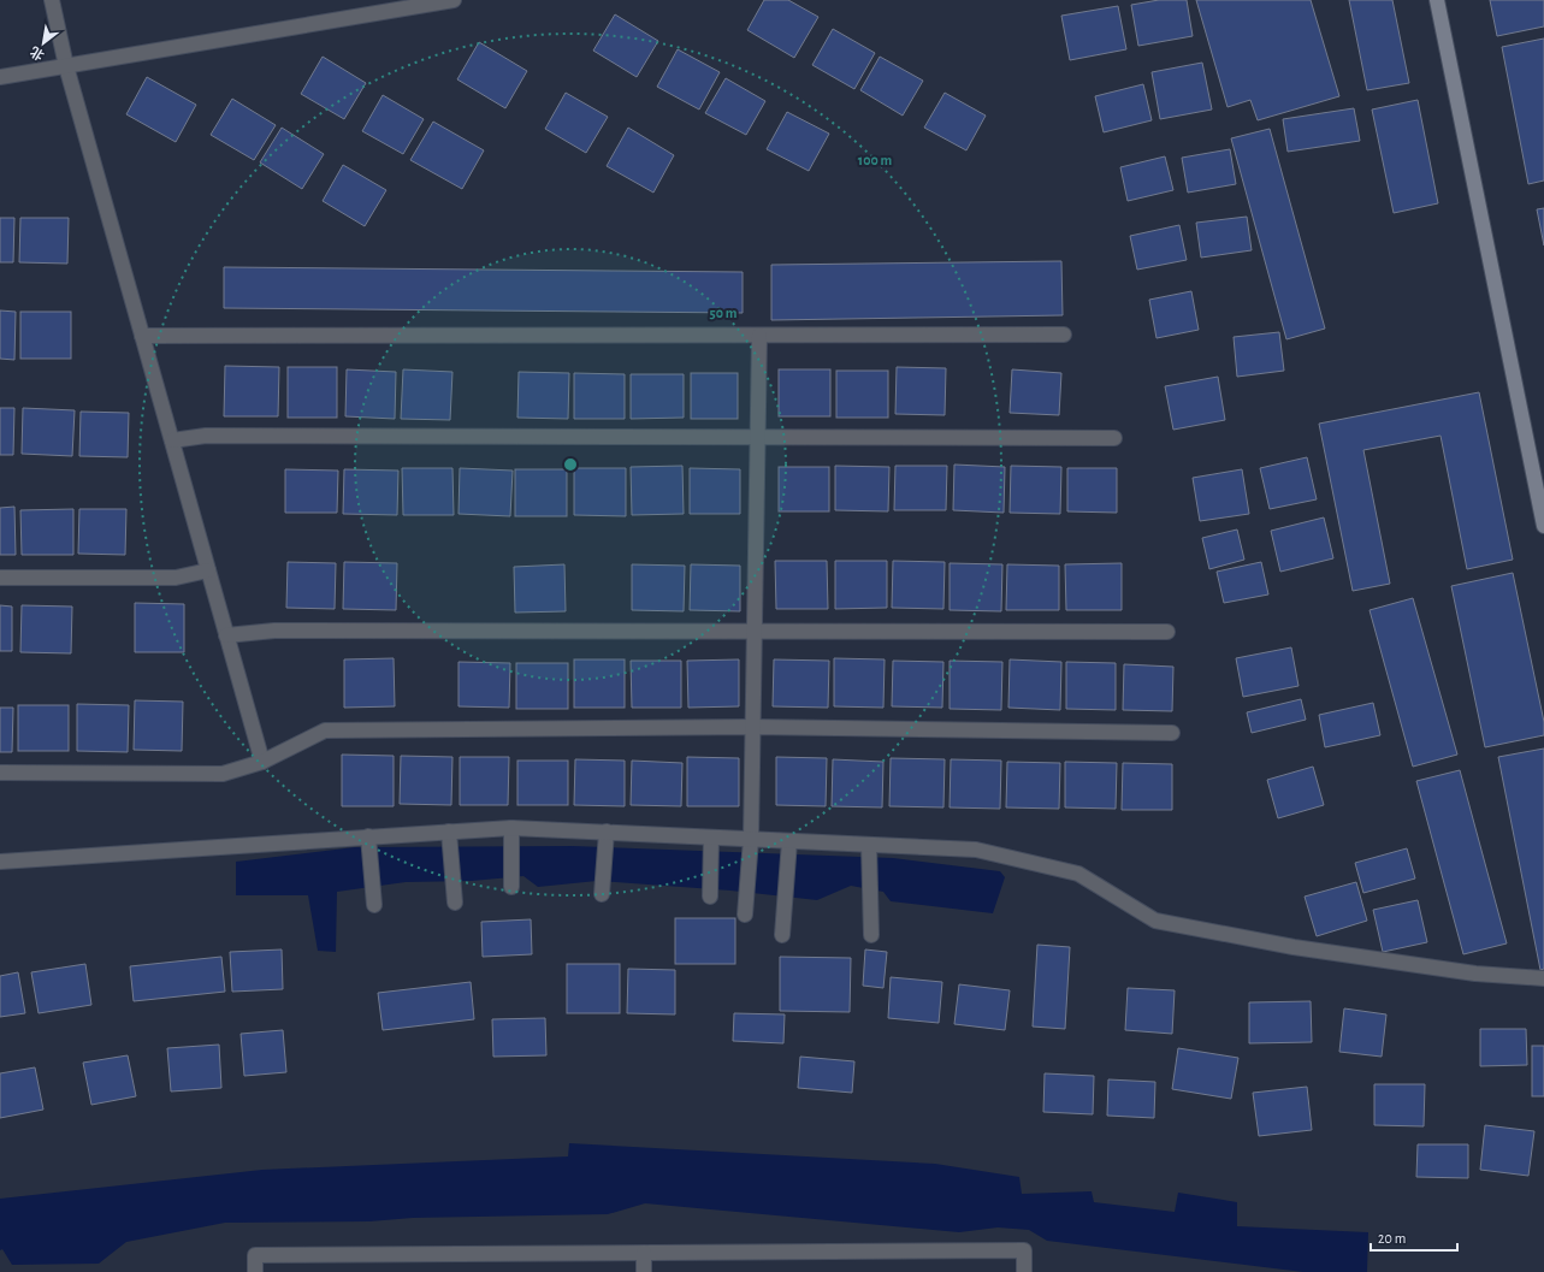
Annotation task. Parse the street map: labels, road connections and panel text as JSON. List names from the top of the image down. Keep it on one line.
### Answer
{"scale_bar":"20 m","north":"bottom left","rings":["100 m","50 m"]}
